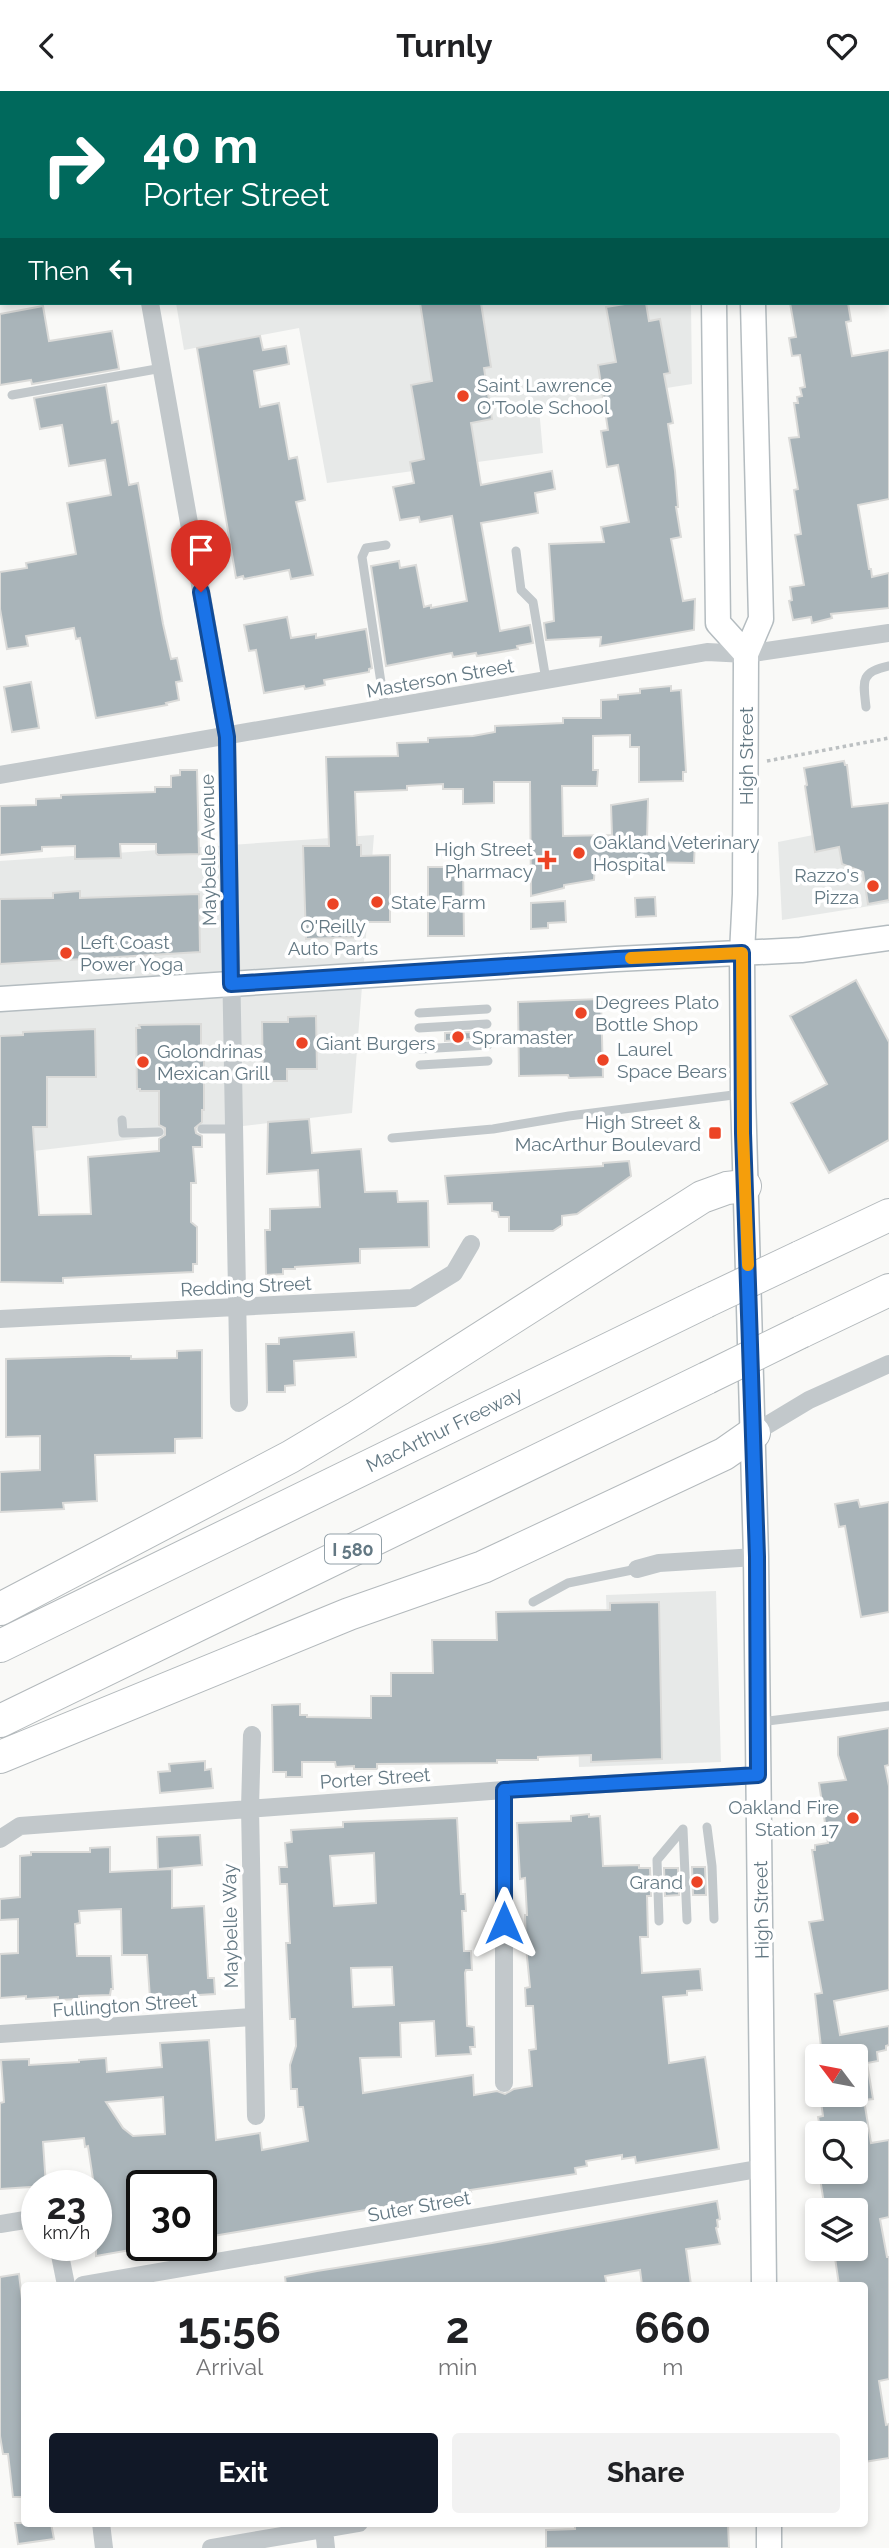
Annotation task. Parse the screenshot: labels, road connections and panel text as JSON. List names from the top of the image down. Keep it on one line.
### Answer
{"streets":{"highway":["MacArthur Freeway","I 580"],"main road":["High Street"],"street":["Masterson Street","Maybelle Avenue","Redding Street","Porter Street","Maybelle Way","Fullington Street","Suter Street"]},"crossings":[["Masterson Street","High Street"],["Masterson Street","Maybelle Avenue"],["High Street","Porter Street"],["High Street","Suter Street"],["Maybelle Avenue","Redding Street"],["Porter Street","Maybelle Way"],["Maybelle Way","Fullington Street"]],"places":{"other":["Saint Lawrence O'Toole School","Oakland Veterinary Hospital","Razzo's Pizza","State Farm","O'Reilly Auto Parts","Left Coast Power Yoga","Degrees Plato Bottle Shop","Spramaster","Giant Burgers","Laurel Space Bears","Golondrinas Mexican Grill","Oakland Fire Station 17","Grand"],"health":["High Street Pharmacy"],"transit":["High Street & MacArthur Boulevard"]},"north":"top left","page":{"header":"Turnly","turn":["40 m","Porter Street"],"then":"Then","speed":"23 km/h","limit":"30","eta":["15:56","Arrival","2","min","660","m"],"buttons":["Exit","Share"]}}
